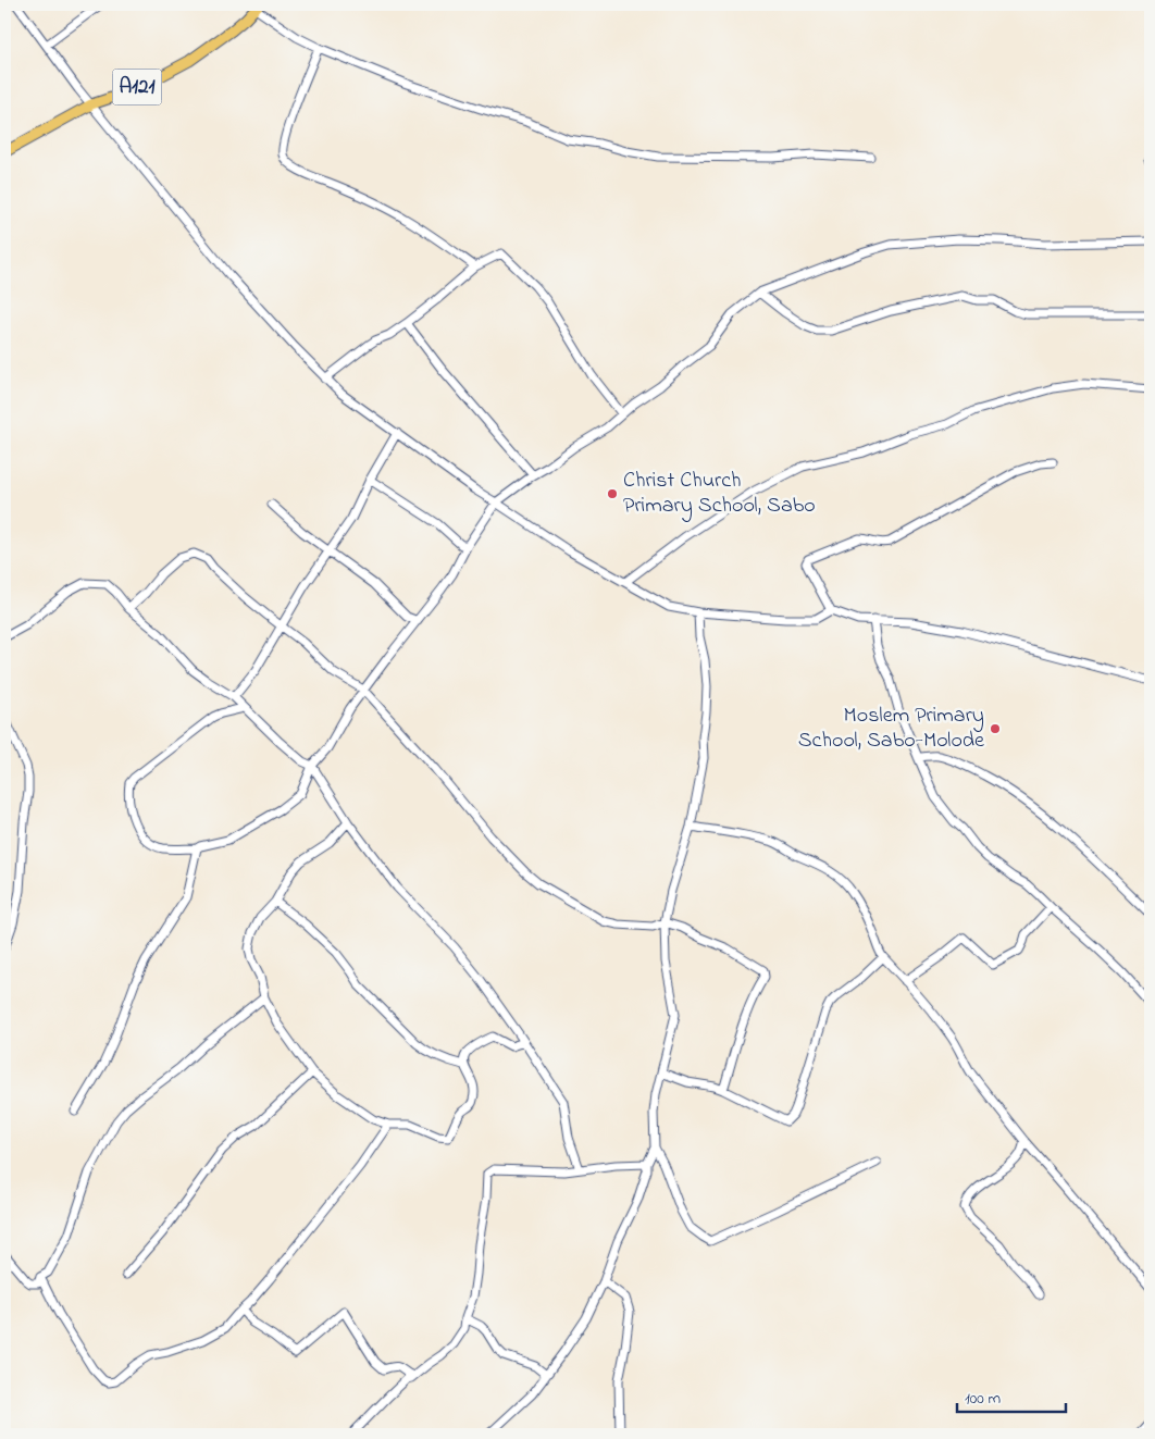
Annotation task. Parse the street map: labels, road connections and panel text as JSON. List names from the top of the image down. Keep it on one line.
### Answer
{"streets":{"main road":["A121"]},"places":["Christ Church Primary School, Sabo","Moslem Primary School, Sabo-Molode"],"scale_bar":"100 m"}
